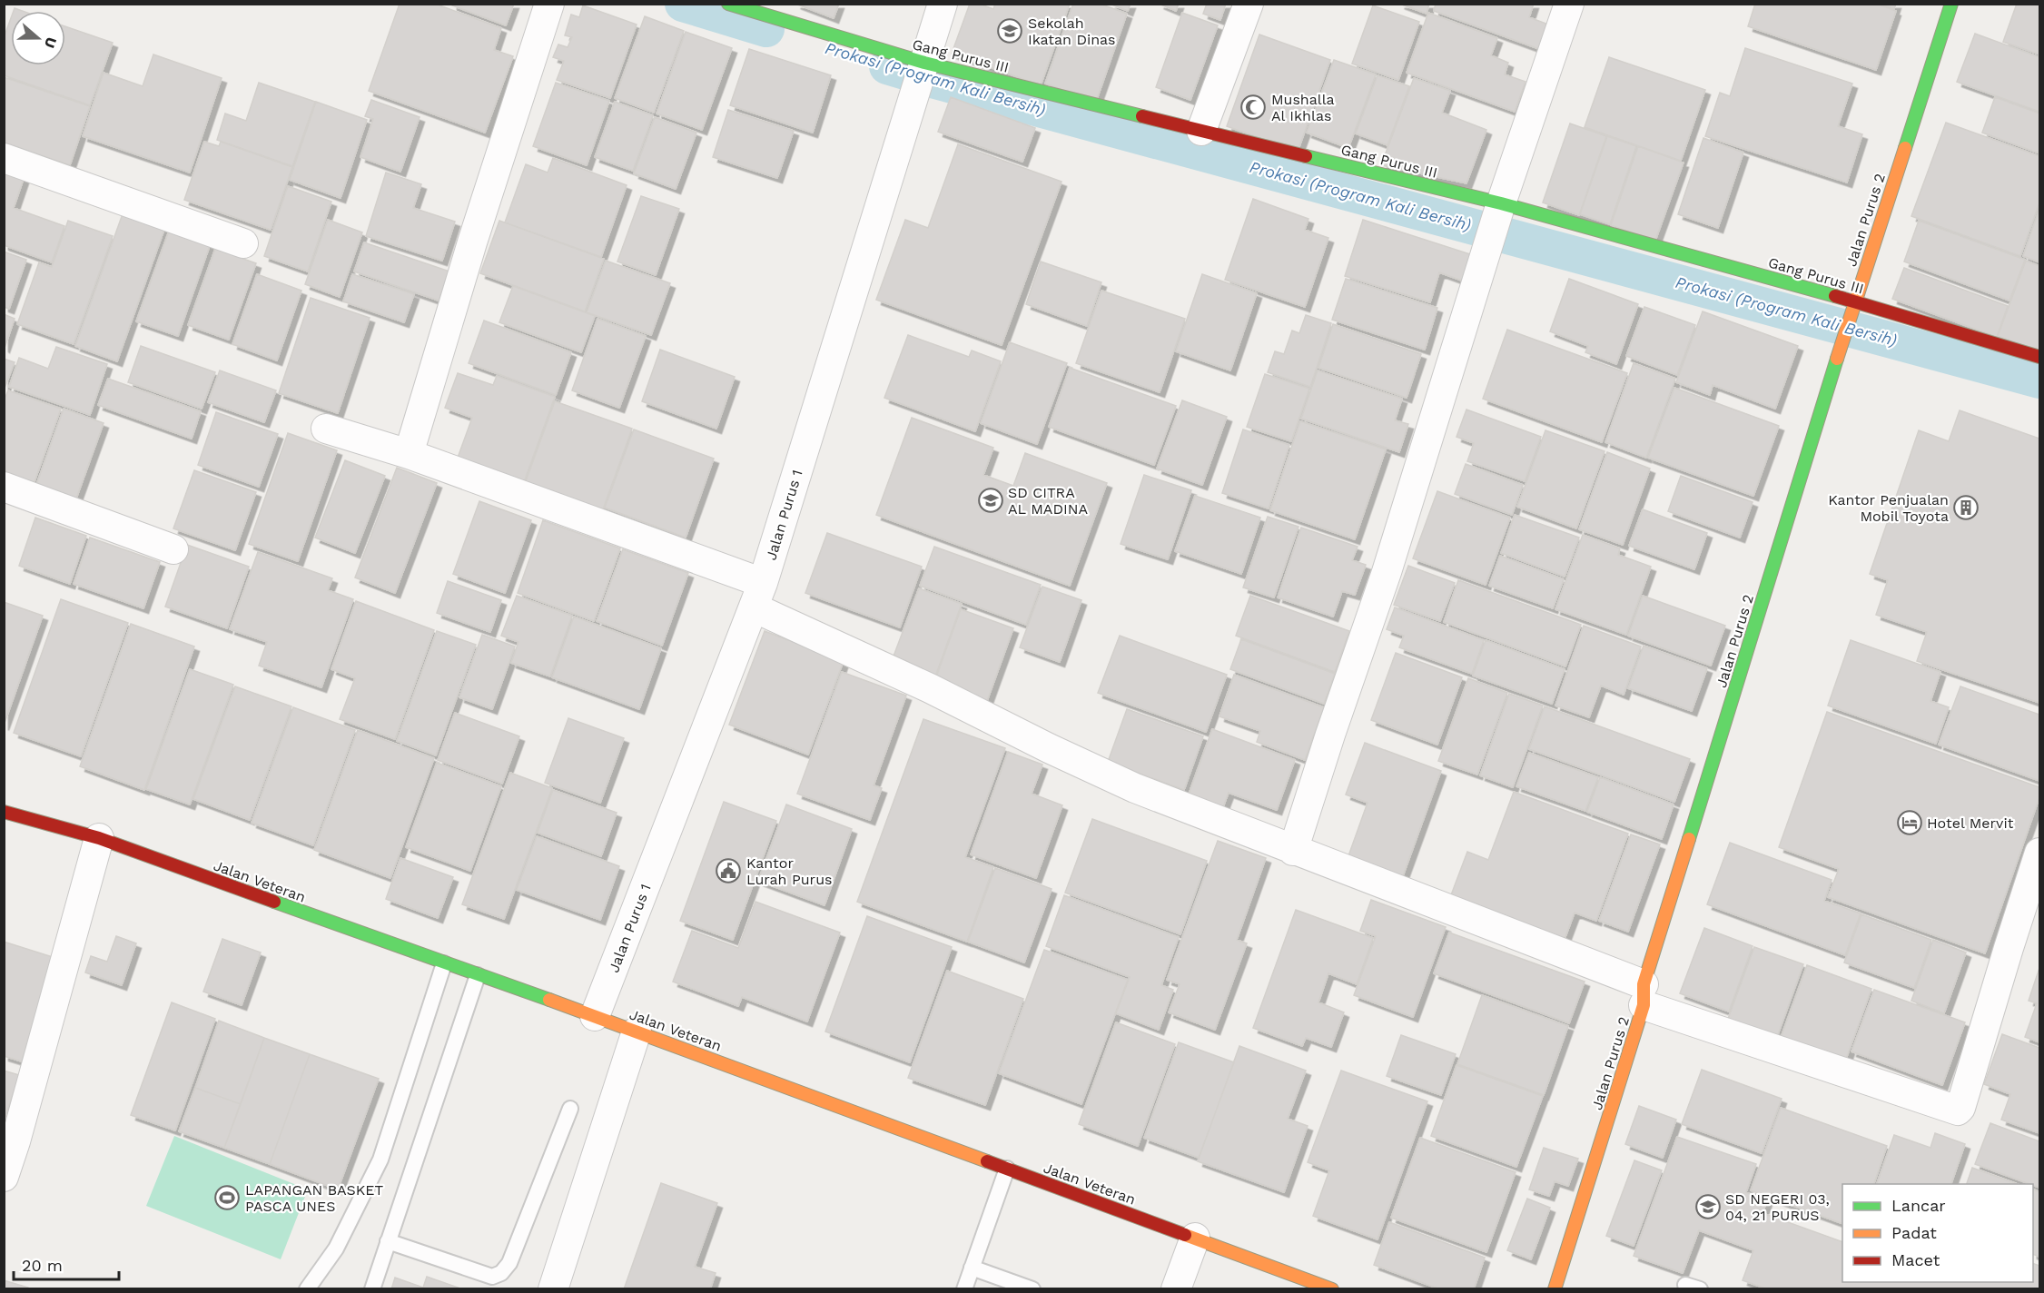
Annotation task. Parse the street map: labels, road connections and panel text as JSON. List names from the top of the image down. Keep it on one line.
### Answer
{"streets":{"street":["Gang Purus III","Jalan Purus 2","Jalan Purus 1","Jalan Veteran"]},"crossings":[["Gang Purus III","Jalan Purus 2"],["Gang Purus III","Jalan Purus 1"],["Jalan Purus 1","Jalan Veteran"]],"water":["Prokasi (Program Kali Bersih)"],"places":{"school or university":["Sekolah Ikatan Dinas","SD CITRA AL MADINA","SD NEGERI 03, 04, 21 PURUS"],"mosque":["Mushalla Al Ikhlas"],"building":["Kantor Penjualan Mobil Toyota"],"hotel":["Hotel Mervit"],"public building":["Kantor Lurah Purus"],"sports":["LAPANGAN BASKET PASCA UNES"]},"legend":["Lancar","Padat","Macet"],"scale_bar":"20 m","north":"right"}
